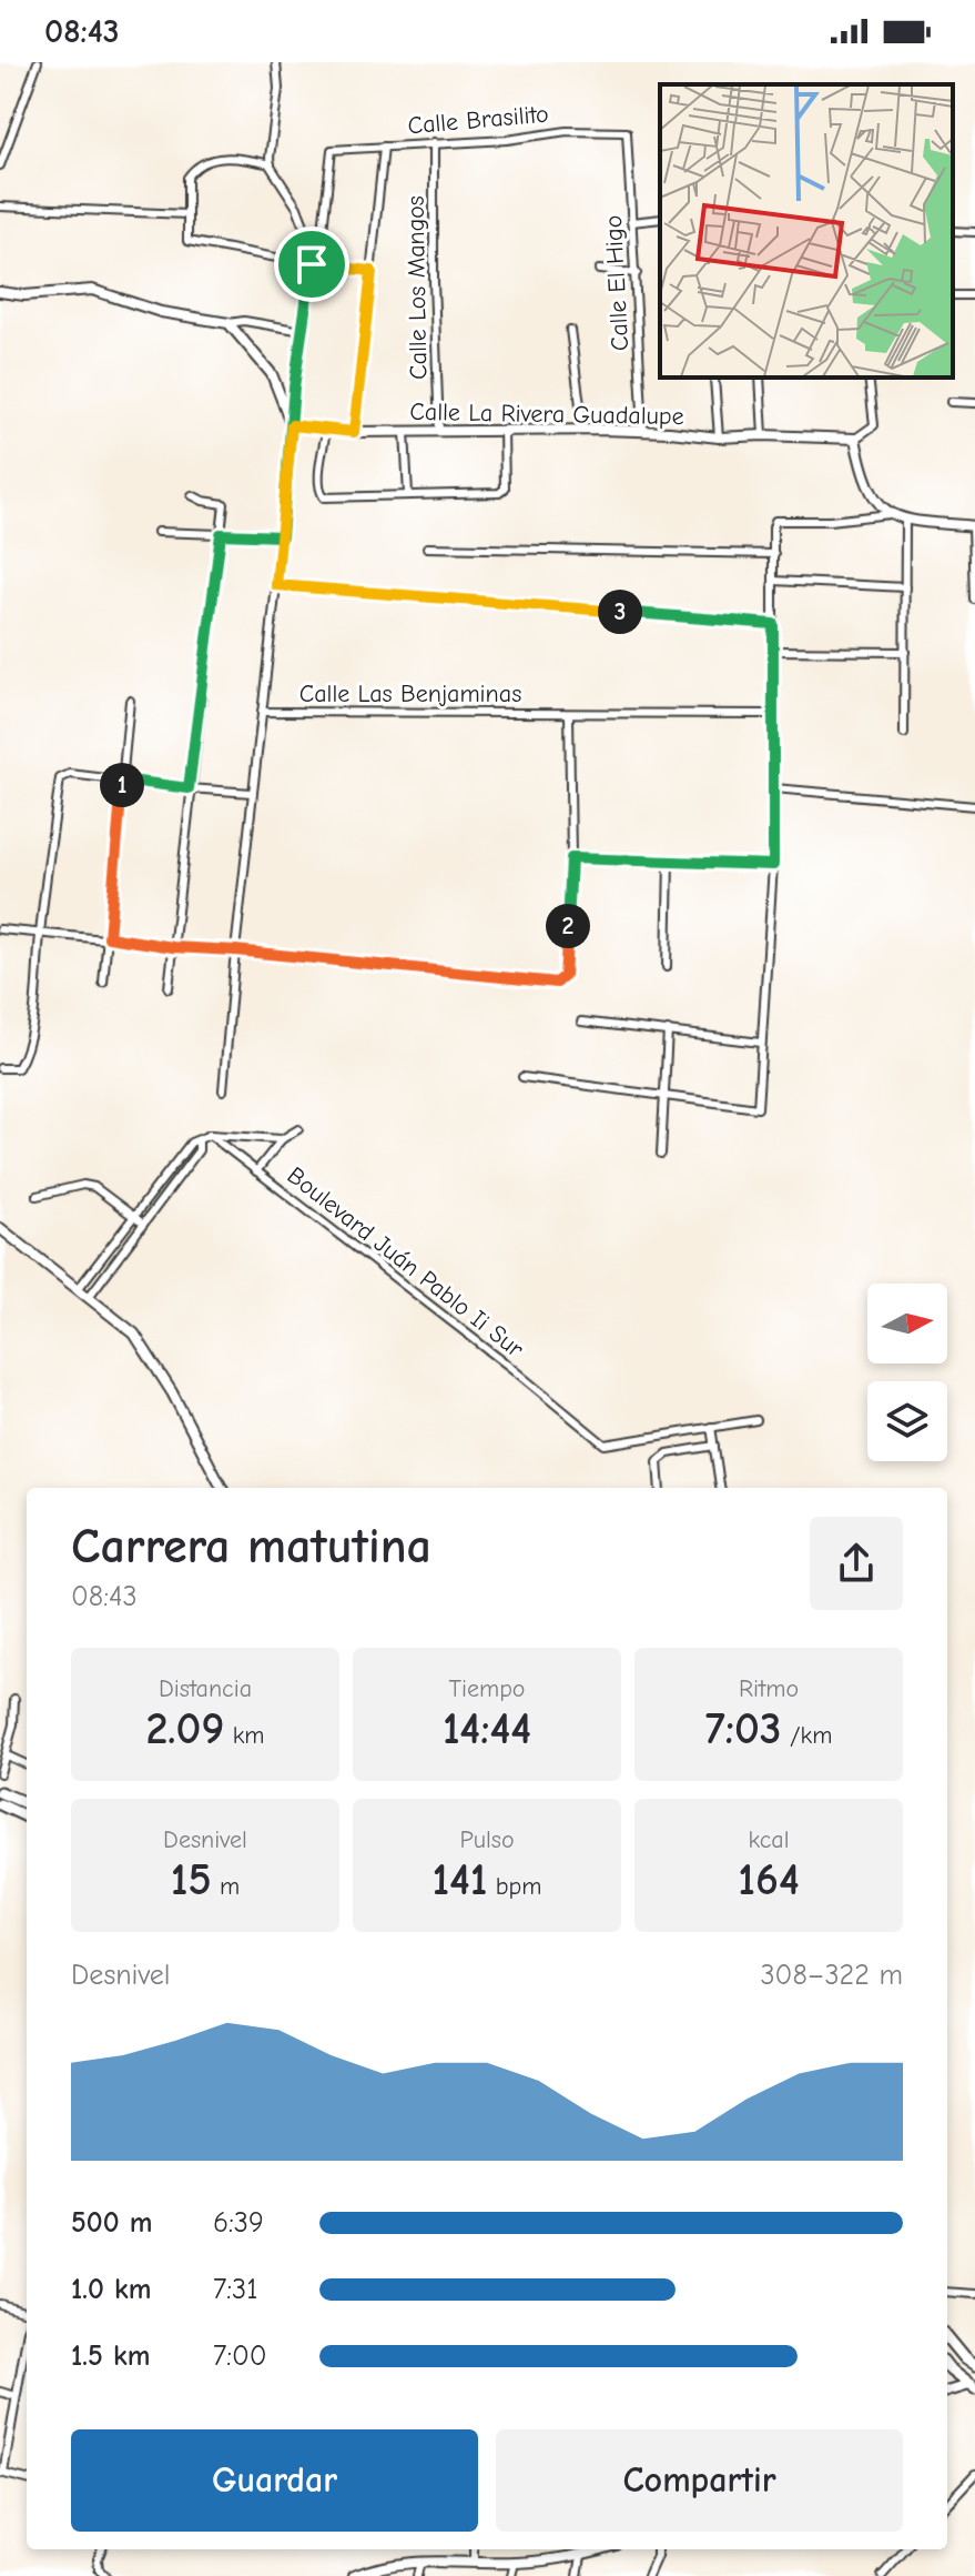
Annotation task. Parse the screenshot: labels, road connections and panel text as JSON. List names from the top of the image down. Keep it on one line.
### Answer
{"streets":{"street":["Calle Brasilito","Calle El Higo","Calle Los Mangos","Calle La Rivera Guadalupe","Calle Las Benjaminas","Boulevard Juán Pablo Ii Sur"]},"crossings":[["Calle Brasilito","Calle El Higo"],["Calle Brasilito","Calle Los Mangos"],["Calle El Higo","Calle La Rivera Guadalupe"],["Calle Los Mangos","Calle La Rivera Guadalupe"]],"north":"right","page":{"status":"08:43","pins":["3","1","2"],"heading":["Carrera matutina","08:43"],"stats":[["Distancia","2.09 km"],["Tiempo","14:44"],["Ritmo","7:03 /km"],["Desnivel","15 m"],["Pulso","141 bpm"],["kcal","164"]],"chart":["Desnivel","308–322 m"],"list":[{"name":"500 m","note":"6:39"},{"name":"1.0 km","note":"7:31"},{"name":"1.5 km","note":"7:00"}],"buttons":["Guardar","Compartir"]}}
